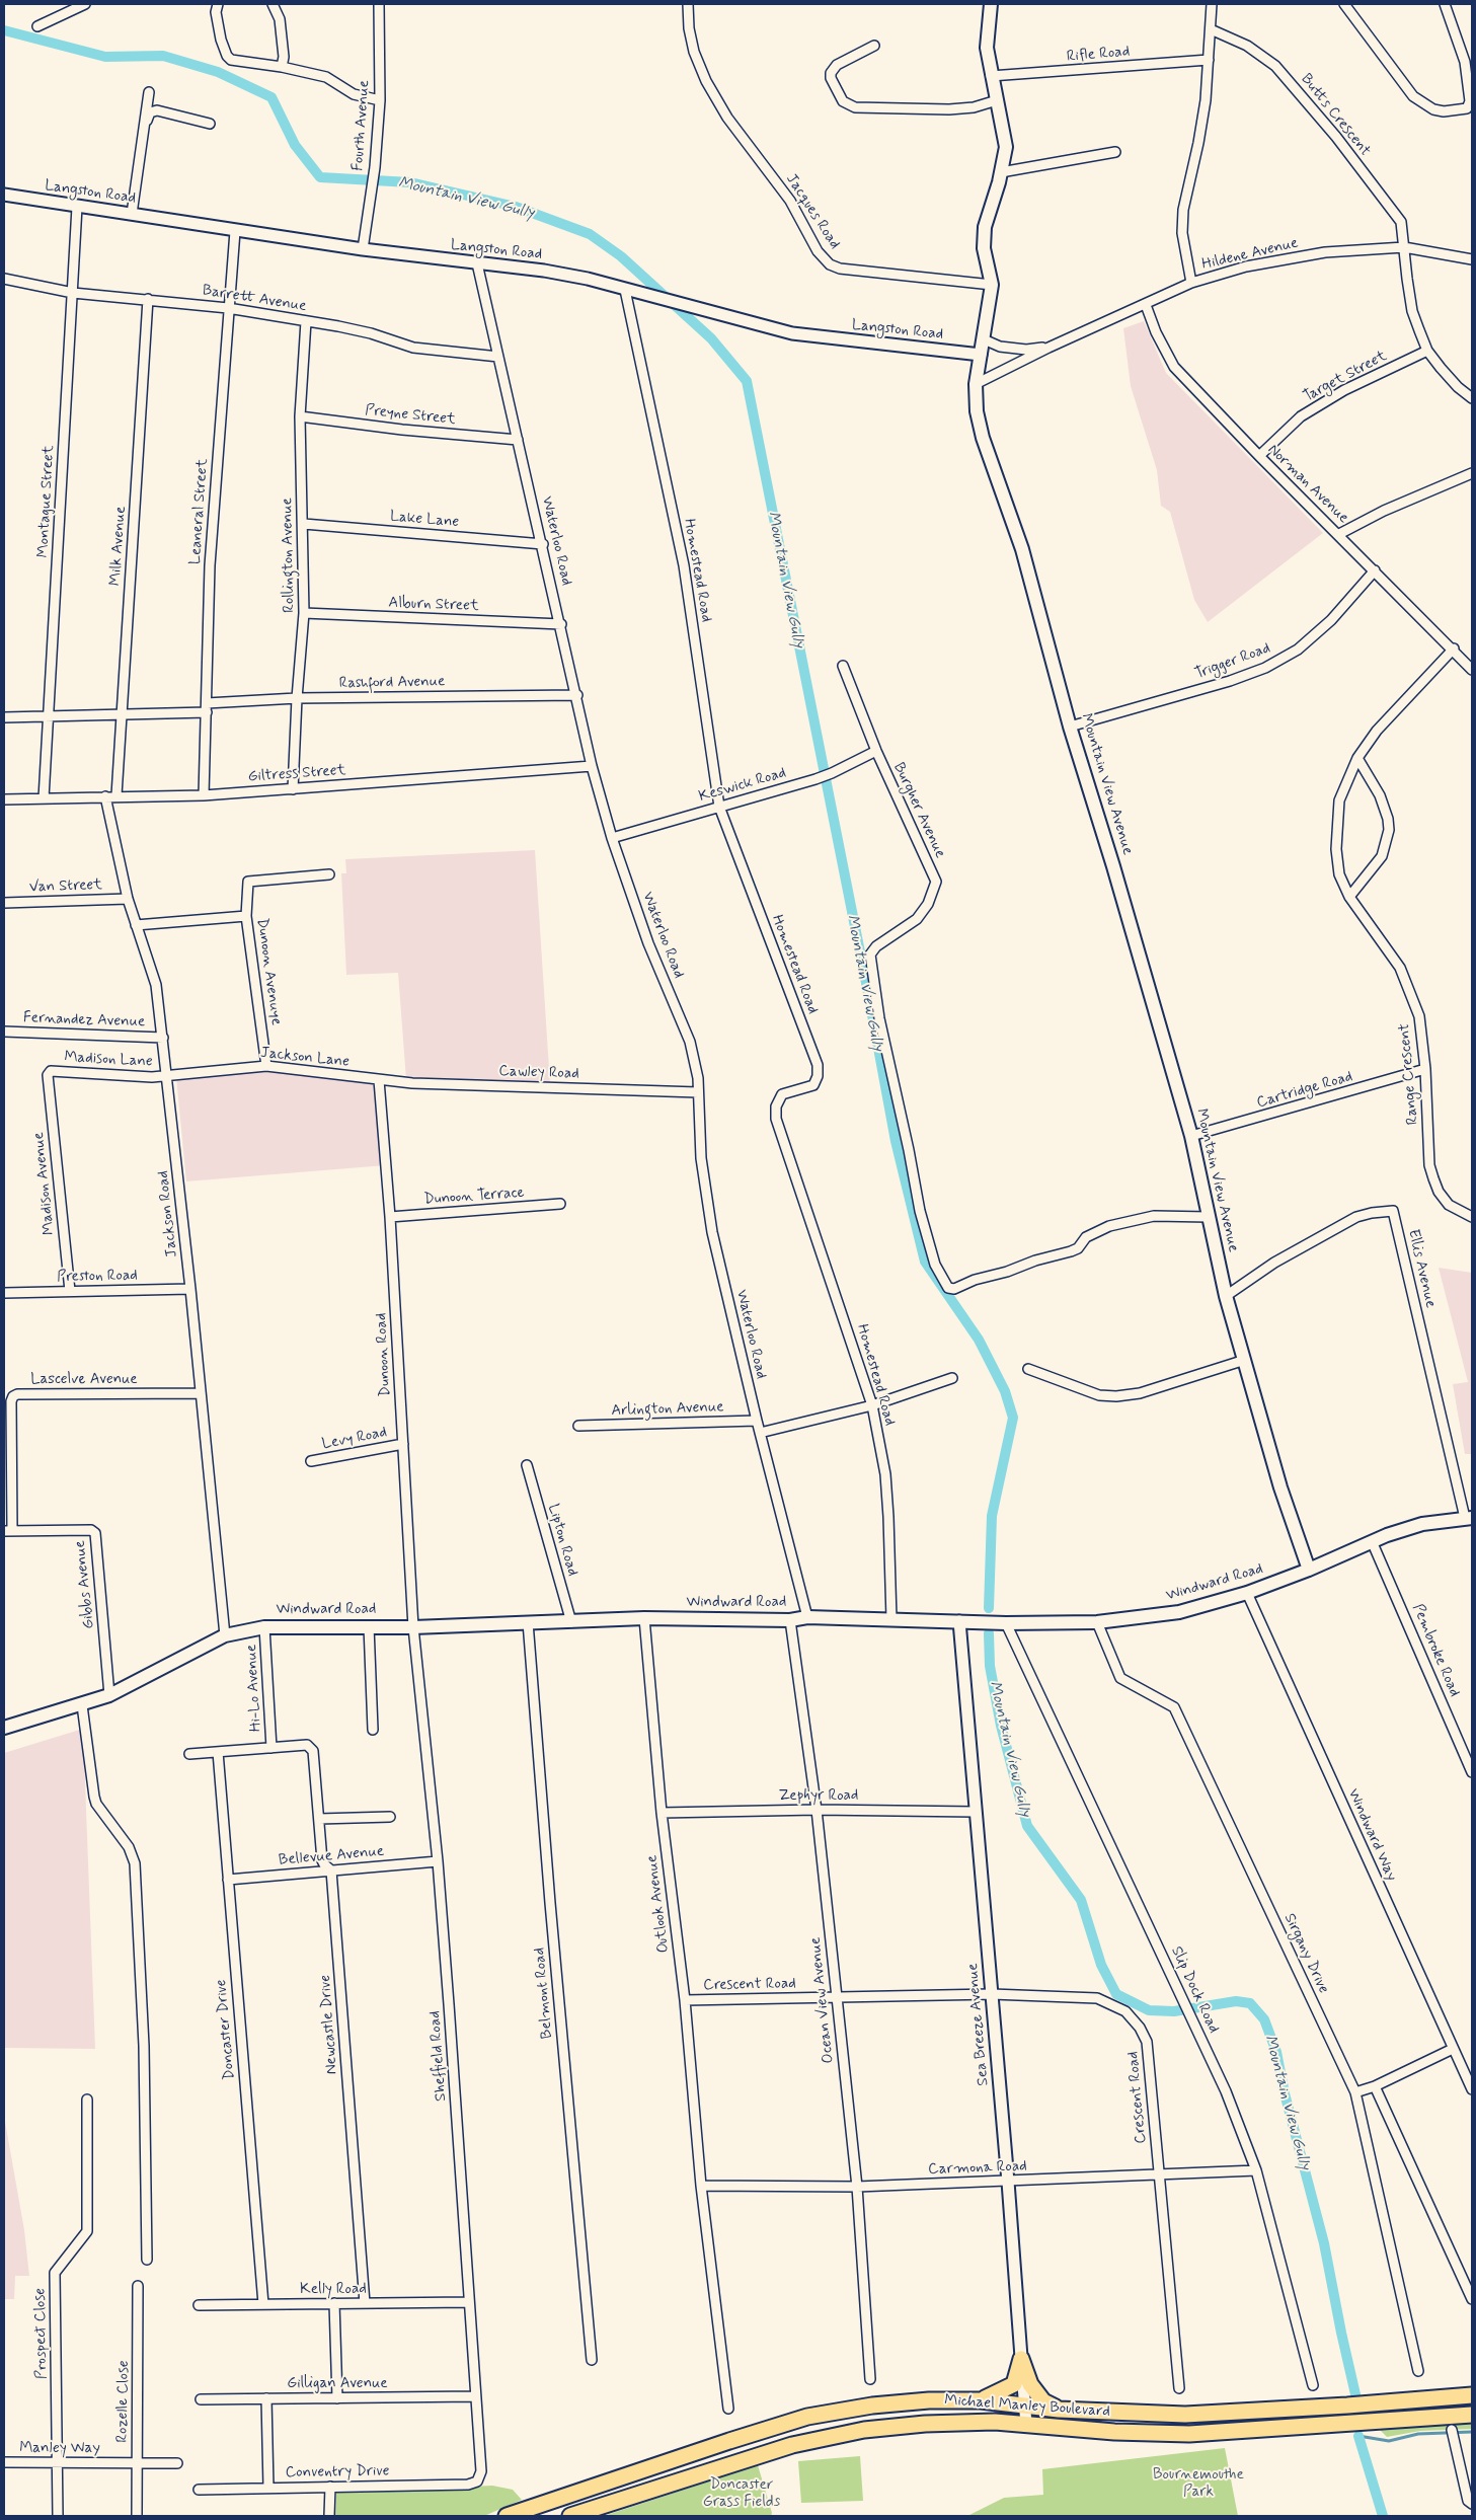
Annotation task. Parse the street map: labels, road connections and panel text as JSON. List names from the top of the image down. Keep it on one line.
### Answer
{"streets":{"highway":["Michael Manley Boulevard"],"main road":["Mountain View Avenue","Windward Road"],"street":["Rifle Road","Butts Crescent","Fourth Avenue","Langston Road","Jacques Road","Hildene Avenue","Barrett Avenue","Target Street","Preyne Street","Norman Avenue","Montague Street","Leaneral Street","Lake Lane","Waterloo Road","Milk Avenue","Rollington Avenue","Homestead Road","Alburn Street","Trigger Road","Rashford Avenue","Giltress Street","Keswick Road","Burgher Avenue","Van Street","Dunoon Avenuye","Fernandez Avenue","Jackson Lane","Madison Lane","Cawley Road","Range Crescent","Cartridge Road","Madison Avenue","Dunoon Terrace","Jackson Road","Ellis Avenue","Preston Road","Dunoon Road","Lascelve Avenue","Arlington Avenue","Levy Road","Lipton Road","Gibbs Avenue","Pembroke Road","Hi-Lo Avenue","Zephyr Road","Windward Way","Bellevue Avenue","Outlook Avenue","Sirgany Drive","Crescent Road","Slip Dock Road","Belmont Road","Ocean View Avenue","Newcastle Drive","Sea Breeze Avenue","Doncaster Drive","Sheffield Road","Carmona Road","Kelly Road","Prospect Close","Gilligan Avenue","Rozelle Close","Manley Way","Conventry Drive"]},"crossings":[["Rifle Road","Mountain View Avenue"],["Butts Crescent","Hildene Avenue"],["Butts Crescent","Target Street"],["Fourth Avenue","Langston Road"],["Langston Road","Montague Street"],["Langston Road","Leaneral Street"],["Langston Road","Waterloo Road"],["Langston Road","Homestead Road"],["Langston Road","Mountain View Avenue"],["Jacques Road","Mountain View Avenue"],["Hildene Avenue","Norman Avenue"],["Hildene Avenue","Mountain View Avenue"],["Barrett Avenue","Montague Street"],["Barrett Avenue","Leaneral Street"],["Barrett Avenue","Waterloo Road"],["Barrett Avenue","Milk Avenue"],["Barrett Avenue","Rollington Avenue"],["Target Street","Norman Avenue"],["Preyne Street","Waterloo Road"],["Preyne Street","Rollington Avenue"],["Norman Avenue","Trigger Road"],["Norman Avenue","Range Crescent"],["Montague Street","Rashford Avenue"],["Montague Street","Giltress Street"],["Leaneral Street","Rashford Avenue"],["Leaneral Street","Giltress Street"],["Lake Lane","Waterloo Road"],["Lake Lane","Rollington Avenue"],["Waterloo Road","Alburn Street"],["Waterloo Road","Rashford Avenue"],["Waterloo Road","Giltress Street"],["Waterloo Road","Keswick Road"],["Waterloo Road","Cawley Road"],["Waterloo Road","Arlington Avenue"],["Waterloo Road","Windward Road"],["Milk Avenue","Rashford Avenue"],["Milk Avenue","Giltress Street"],["Rollington Avenue","Alburn Street"],["Rollington Avenue","Rashford Avenue"],["Rollington Avenue","Giltress Street"],["Homestead Road","Keswick Road"],["Homestead Road","Windward Road"],["Trigger Road","Mountain View Avenue"],["Giltress Street","Jackson Road"],["Mountain View Avenue","Burgher Avenue"],["Mountain View Avenue","Cartridge Road"],["Mountain View Avenue","Ellis Avenue"],["Mountain View Avenue","Windward Road"],["Keswick Road","Burgher Avenue"],["Van Street","Jackson Road"],["Dunoon Avenuye","Jackson Lane"],["Fernandez Avenue","Jackson Road"],["Jackson Lane","Madison Lane"],["Jackson Lane","Cawley Road"],["Jackson Lane","Jackson Road"],["Jackson Lane","Dunoon Road"],["Madison Lane","Madison Avenue"],["Madison Lane","Jackson Road"],["Cawley Road","Dunoon Road"],["Range Crescent","Cartridge Road"],["Madison Avenue","Preston Road"],["Dunoon Terrace","Dunoon Road"],["Jackson Road","Preston Road"],["Jackson Road","Lascelve Avenue"],["Jackson Road","Windward Road"],["Ellis Avenue","Windward Road"],["Dunoon Road","Levy Road"],["Dunoon Road","Windward Road"],["Dunoon Road","Sheffield Road"],["Lascelve Avenue","Gibbs Avenue"],["Lipton Road","Windward Road"],["Windward Road","Gibbs Avenue"],["Windward Road","Pembroke Road"],["Windward Road","Hi-Lo Avenue"],["Windward Road","Windward Way"],["Windward Road","Outlook Avenue"],["Windward Road","Sirgany Drive"],["Windward Road","Slip Dock Road"],["Windward Road","Belmont Road"],["Windward Road","Ocean View Avenue"],["Windward Road","Sea Breeze Avenue"],["Windward Road","Sheffield Road"],["Hi-Lo Avenue","Newcastle Drive"],["Zephyr Road","Outlook Avenue"],["Zephyr Road","Ocean View Avenue"],["Zephyr Road","Sea Breeze Avenue"],["Bellevue Avenue","Newcastle Drive"],["Bellevue Avenue","Doncaster Drive"],["Bellevue Avenue","Sheffield Road"],["Outlook Avenue","Crescent Road"],["Outlook Avenue","Carmona Road"],["Crescent Road","Ocean View Avenue"],["Crescent Road","Sea Breeze Avenue"],["Crescent Road","Carmona Road"],["Slip Dock Road","Carmona Road"],["Ocean View Avenue","Carmona Road"],["Newcastle Drive","Kelly Road"],["Sea Breeze Avenue","Carmona Road"],["Sea Breeze Avenue","Michael Manley Boulevard"],["Doncaster Drive","Kelly Road"],["Sheffield Road","Kelly Road"],["Sheffield Road","Gilligan Avenue"],["Sheffield Road","Conventry Drive"],["Prospect Close","Manley Way"],["Rozelle Close","Manley Way"]],"water":["Mountain View Gully"],"parks":["Bournemouthe Park","Doncaster Grass Fields"]}
